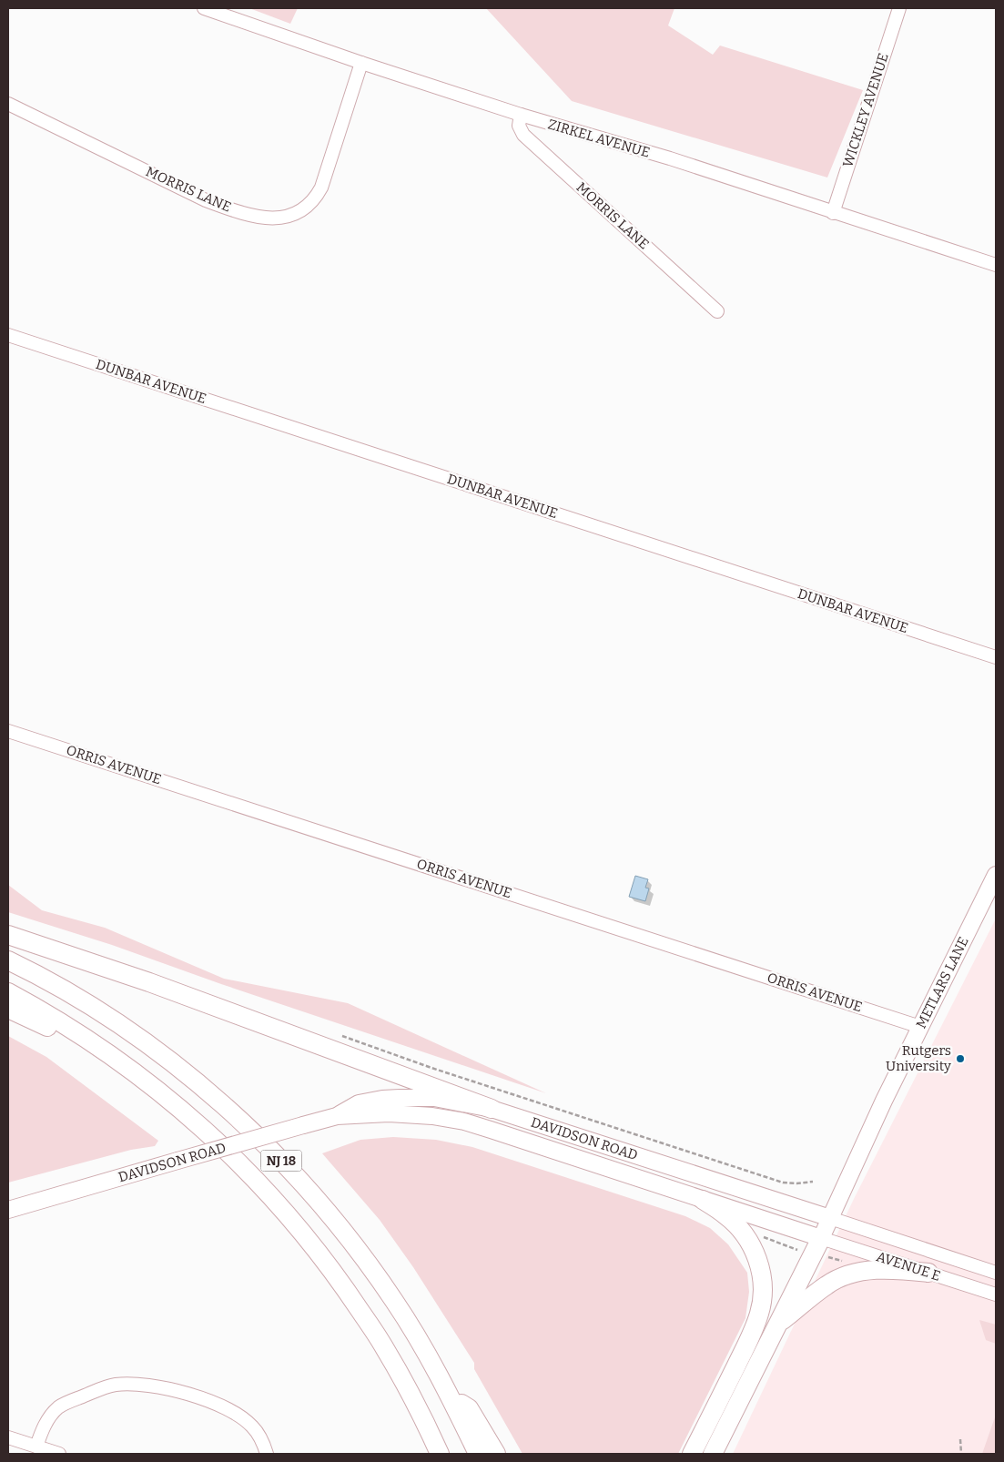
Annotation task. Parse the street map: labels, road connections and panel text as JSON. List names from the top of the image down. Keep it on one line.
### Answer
{"streets":{"highway":["NJ 18"],"main road":["METLARS LANE","DAVIDSON ROAD"],"street":["WICKLEY AVENUE","ZIRKEL AVENUE","MORRIS LANE","DUNBAR AVENUE","ORRIS AVENUE","AVENUE E"]},"crossings":[["WICKLEY AVENUE","ZIRKEL AVENUE"],["ZIRKEL AVENUE","MORRIS LANE"],["ORRIS AVENUE","METLARS LANE"],["METLARS LANE","DAVIDSON ROAD"],["METLARS LANE","AVENUE E"],["DAVIDSON ROAD","AVENUE E"]],"places":["Rutgers University"]}
